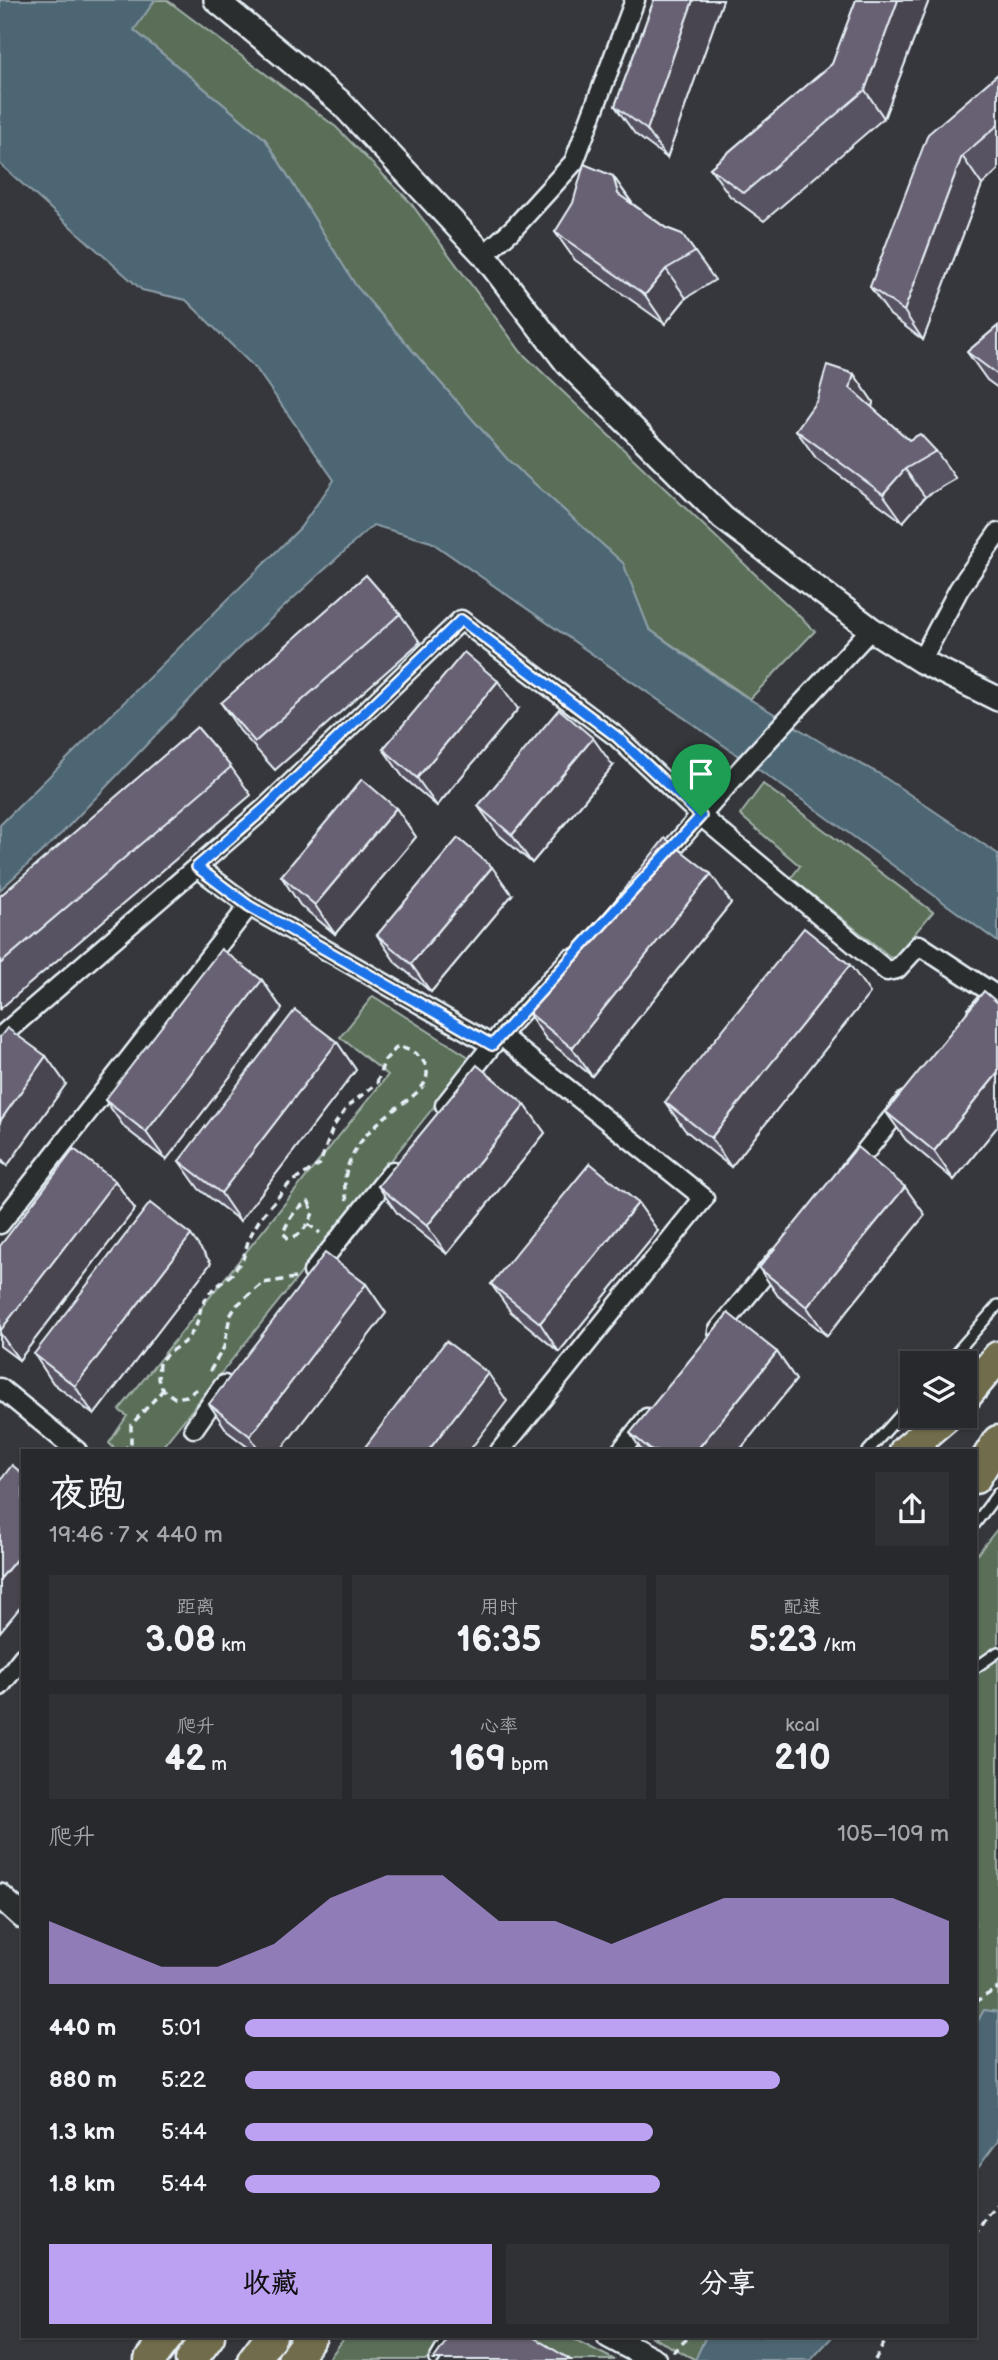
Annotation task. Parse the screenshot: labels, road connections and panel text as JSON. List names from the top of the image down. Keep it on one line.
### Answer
{"page":{"heading":["夜跑","19:46 · 7 × 440 m"],"stats":[["距离","3.08 km"],["用时","16:35"],["配速","5:23 /km"],["爬升","42 m"],["心率","169 bpm"],["kcal","210"]],"chart":["爬升","105–109 m"],"list":[{"name":"440 m","note":"5:01"},{"name":"880 m","note":"5:22"},{"name":"1.3 km","note":"5:44"},{"name":"1.8 km","note":"5:44"}],"buttons":["收藏","分享"]}}
